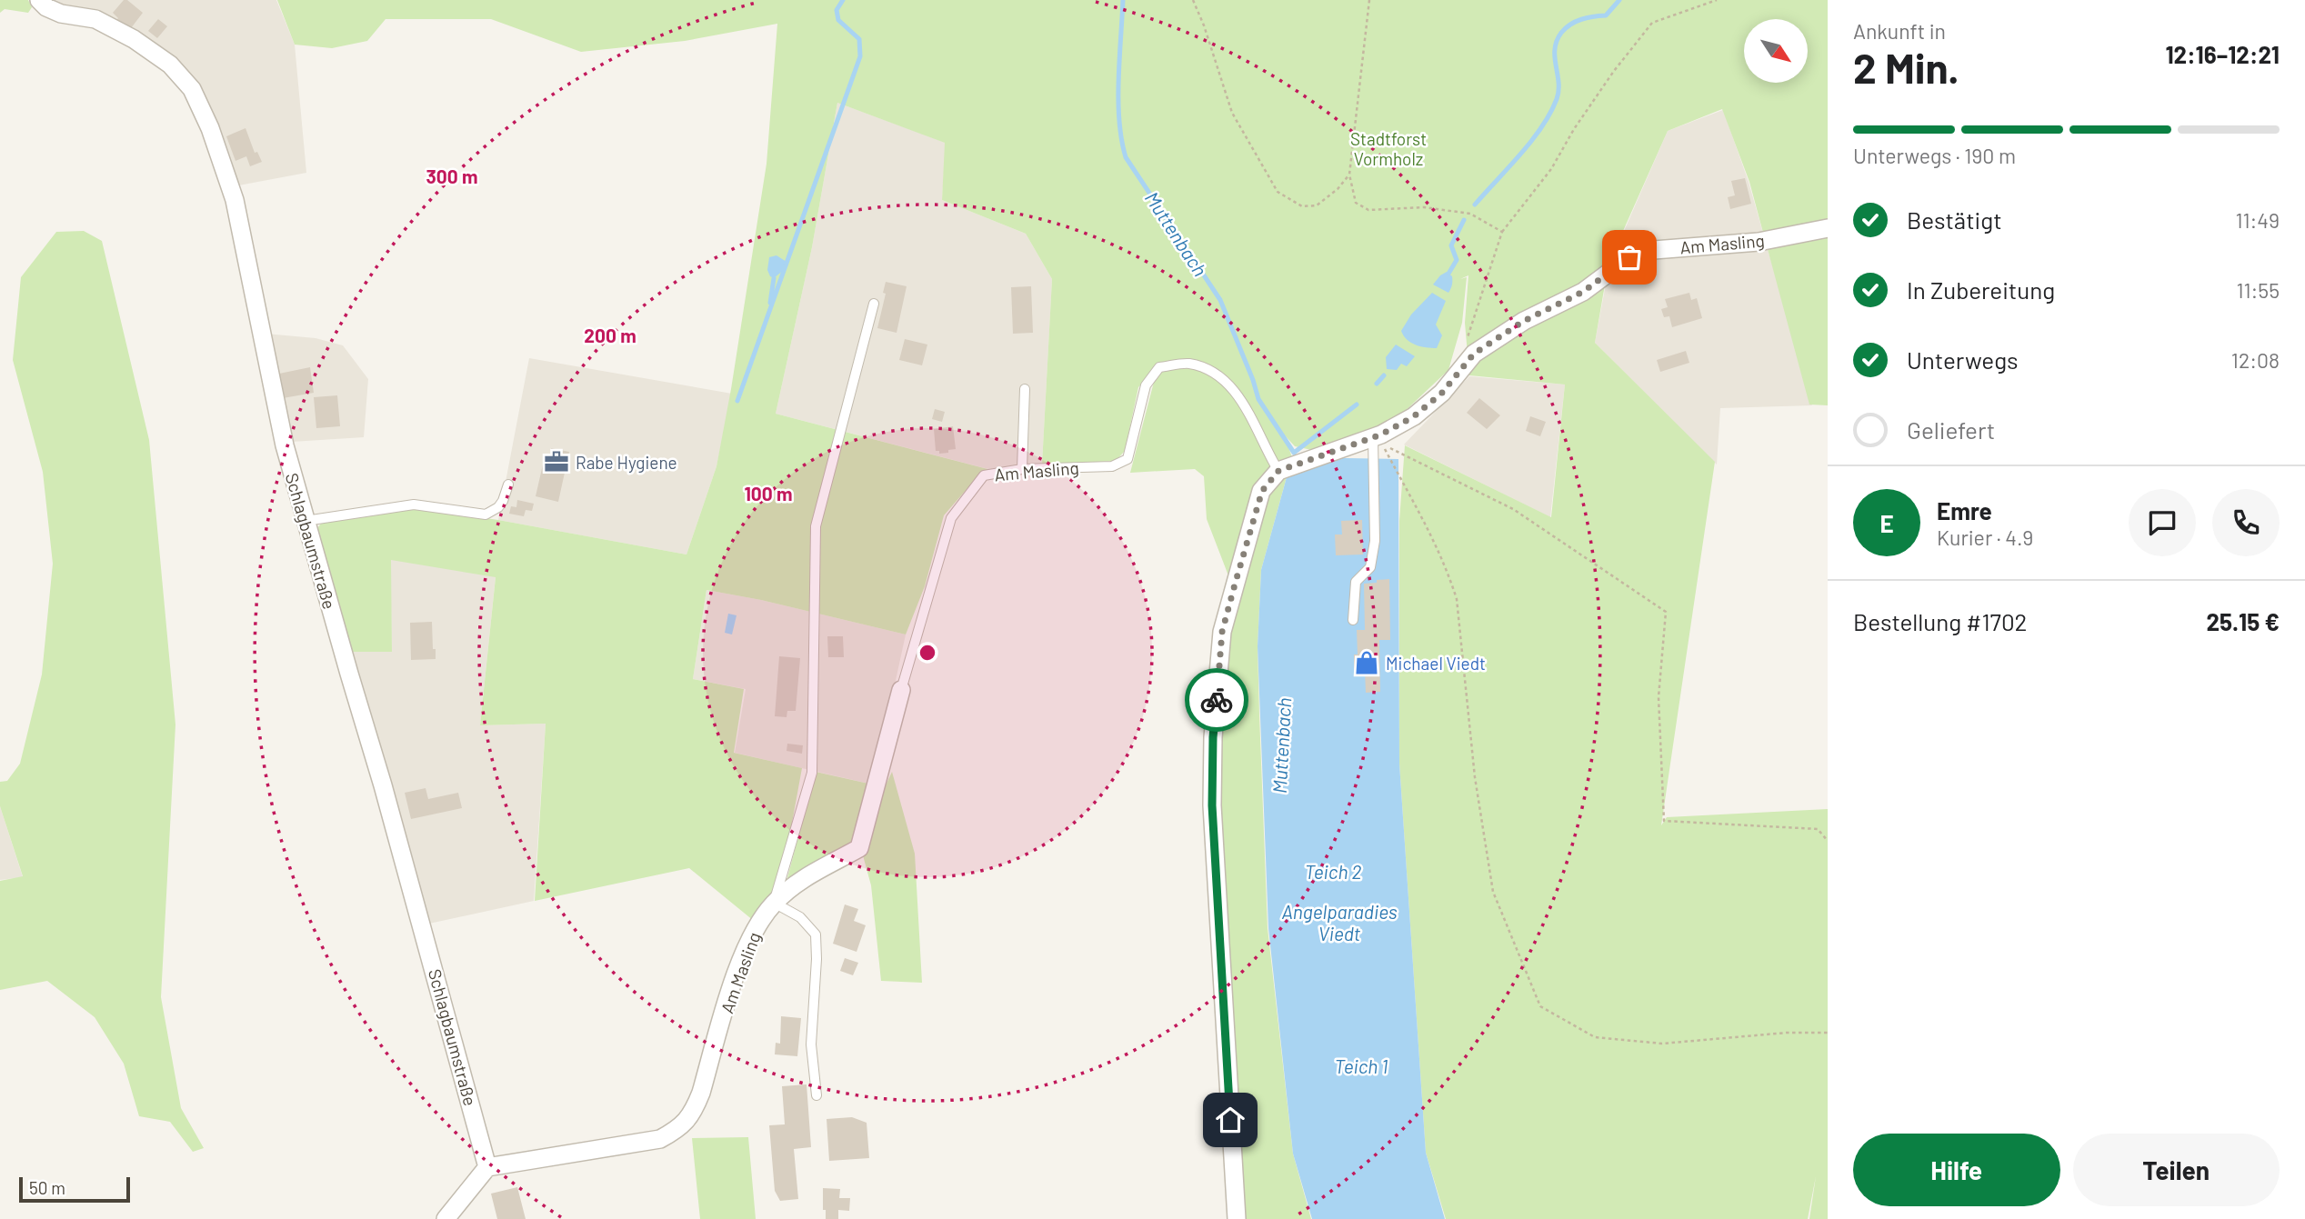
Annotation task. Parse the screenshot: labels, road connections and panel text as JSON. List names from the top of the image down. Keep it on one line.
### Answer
{"streets":{"street":["Am Masling","Schlagbaumstraße"]},"crossings":[["Am Masling","Schlagbaumstraße"]],"water":["Muttenbach","Teich 2","Angelparadies Viedt","Teich 1"],"parks":["Stadtforst Vormholz"],"places":{"office":["Rabe Hygiene"],"shop":["Michael Viedt"]},"scale_bar":"50 m","north":"bottom right","page":{"heading":["2 Min.","Ankunft in","12:16–12:21"],"panel":["Emre","Kurier · 4.9","Bestellung #1702","25.15 €"],"bar":"Unterwegs · 190 m","list":[["Bestätigt","11:49"],["In Zubereitung","11:55"],["Unterwegs","12:08"],"Geliefert"],"round":"E","buttons":["Hilfe","Teilen"],"scale":"50 m"},"rings":["300 m","200 m","100 m"]}
